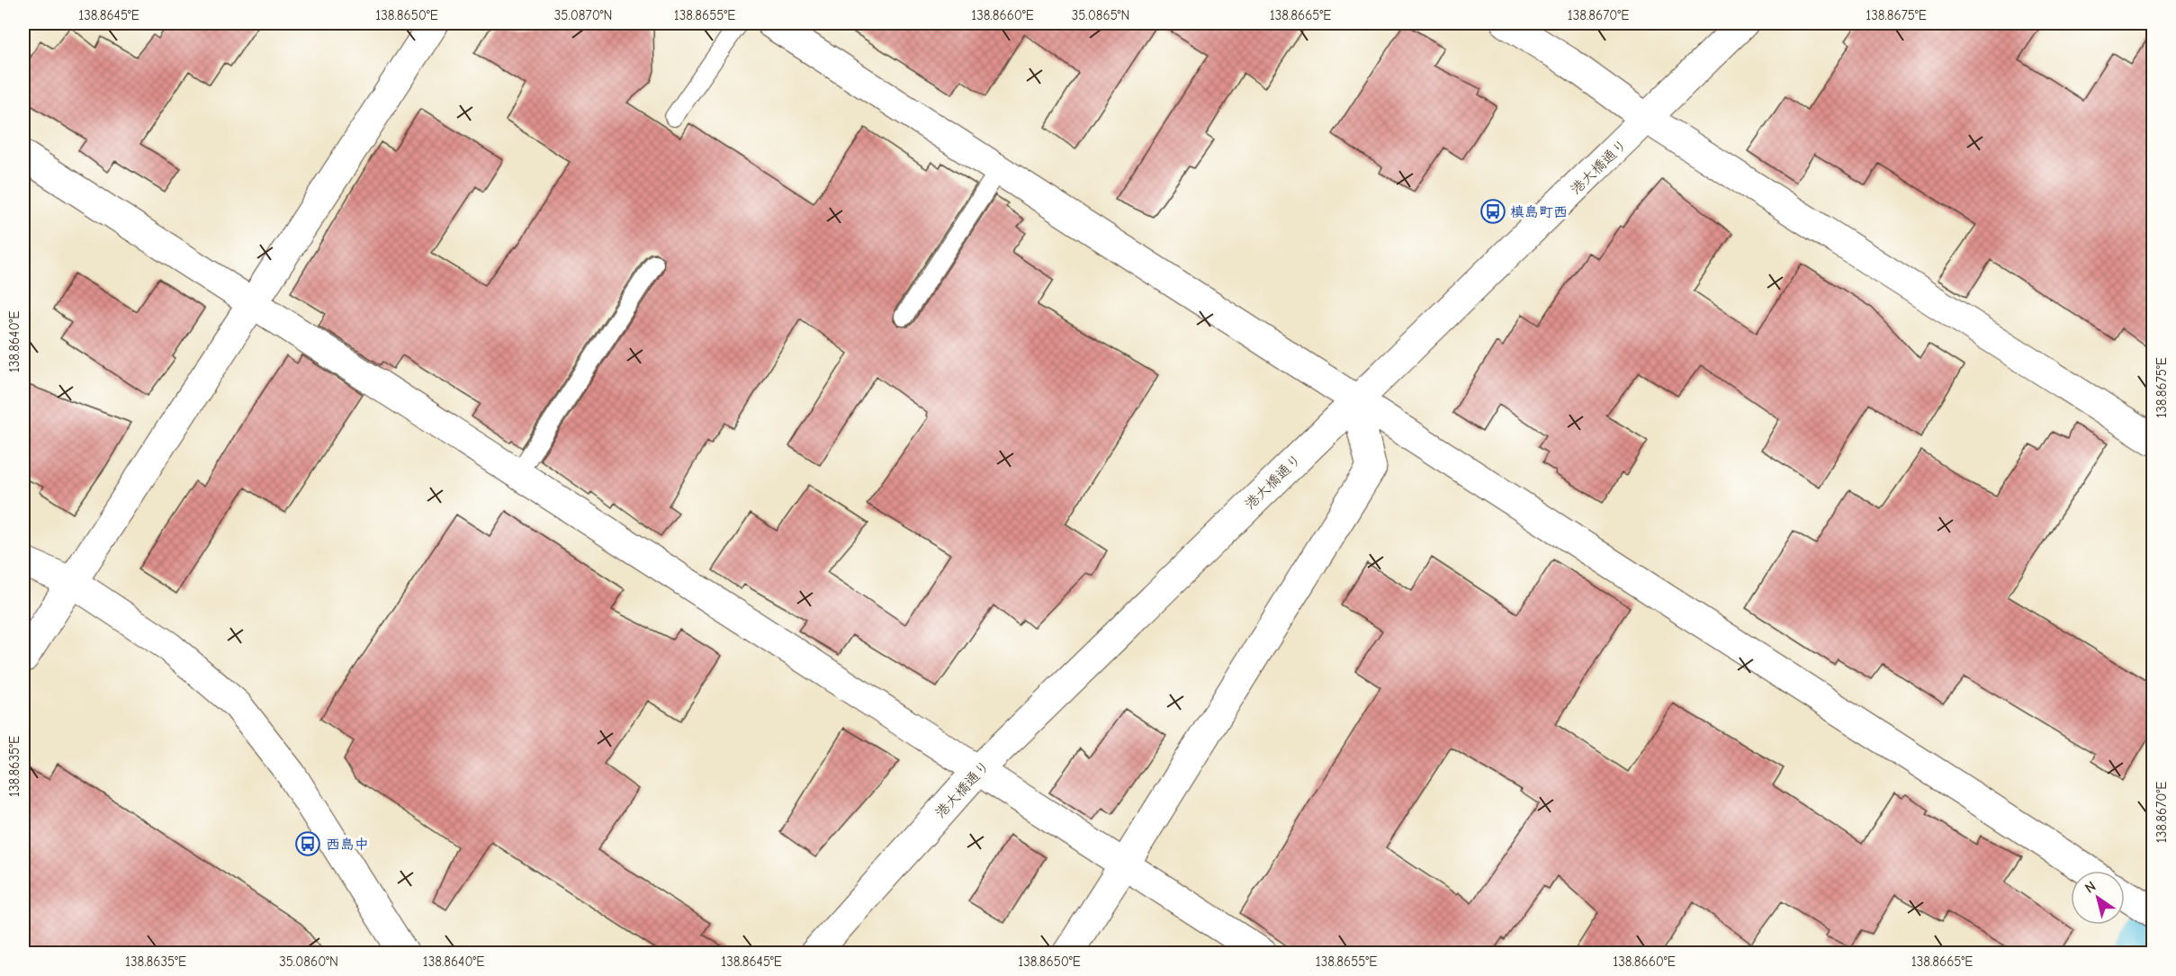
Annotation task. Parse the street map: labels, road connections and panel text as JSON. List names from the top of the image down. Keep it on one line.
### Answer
{"streets":{"street":["港大橋通り"]},"places":{"bus stop":["槙島町西","西島中"]},"north":"top left","coordinates":["138.8645°E","138.8650°E","35.0870°N","138.8655°E","138.8660°E","35.0865°N","138.8665°E","138.8670°E","138.8675°E","138.8640°E","138.8635°E","35.0860°N"]}
